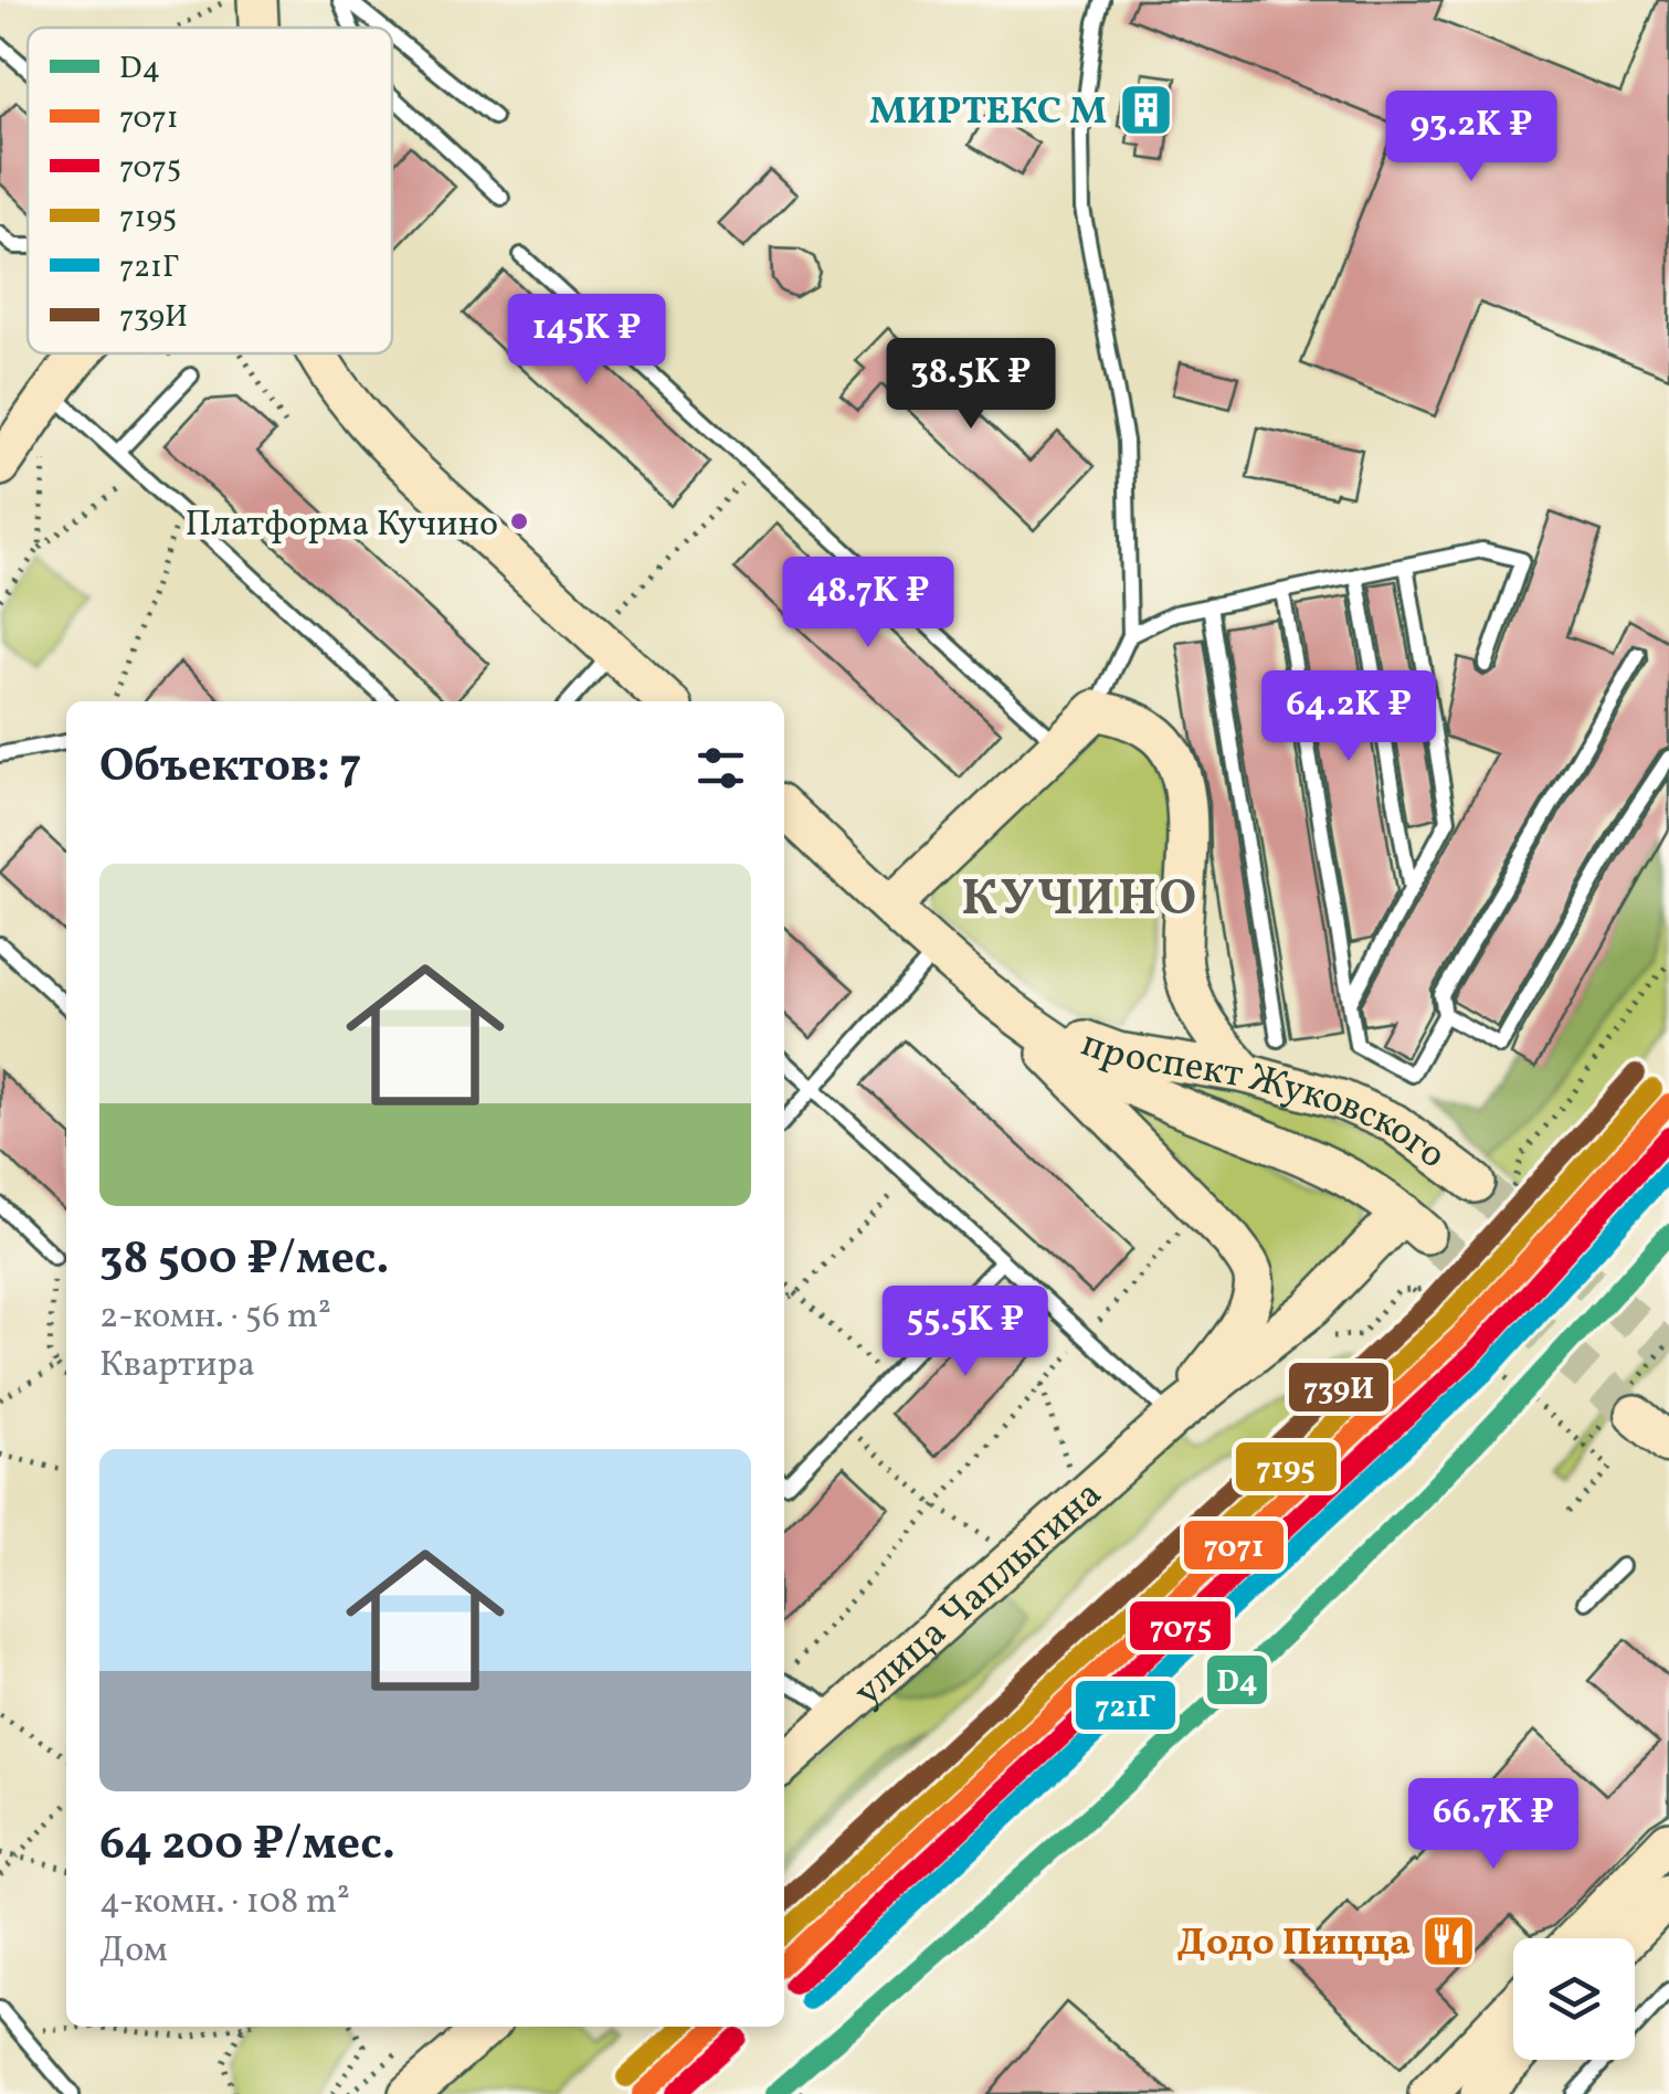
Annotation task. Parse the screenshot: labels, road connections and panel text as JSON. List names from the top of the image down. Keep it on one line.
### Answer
{"streets":{"main road":["проспект Жуковского","улица Чаплыгина"]},"crossings":[["проспект Жуковского","улица Чаплыгина"]],"districts":["КУЧИНО"],"places":{"building":["МИРТЕКС М"],"other":["Платформа Кучино"],"restaurant":["Додо Пицца"]},"lines":["transit line 739И","transit line 7195","transit line 7071","transit line 7075","transit line 721Г","transit line D4"],"legend":["D4","7071","7075","7195","721Г","739И"],"page":{"price":["93.2K ₽","145K ₽","38.5K ₽","48.7K ₽","64.2K ₽","55.5K ₽","66.7K ₽"],"heading":"Объектов: 7","list":[{"name":"38 500 ₽/мес.","note":"2-комн. · 56 m² · Квартира"},{"name":"64 200 ₽/мес.","note":"4-комн. · 108 m² · Дом"}]}}
